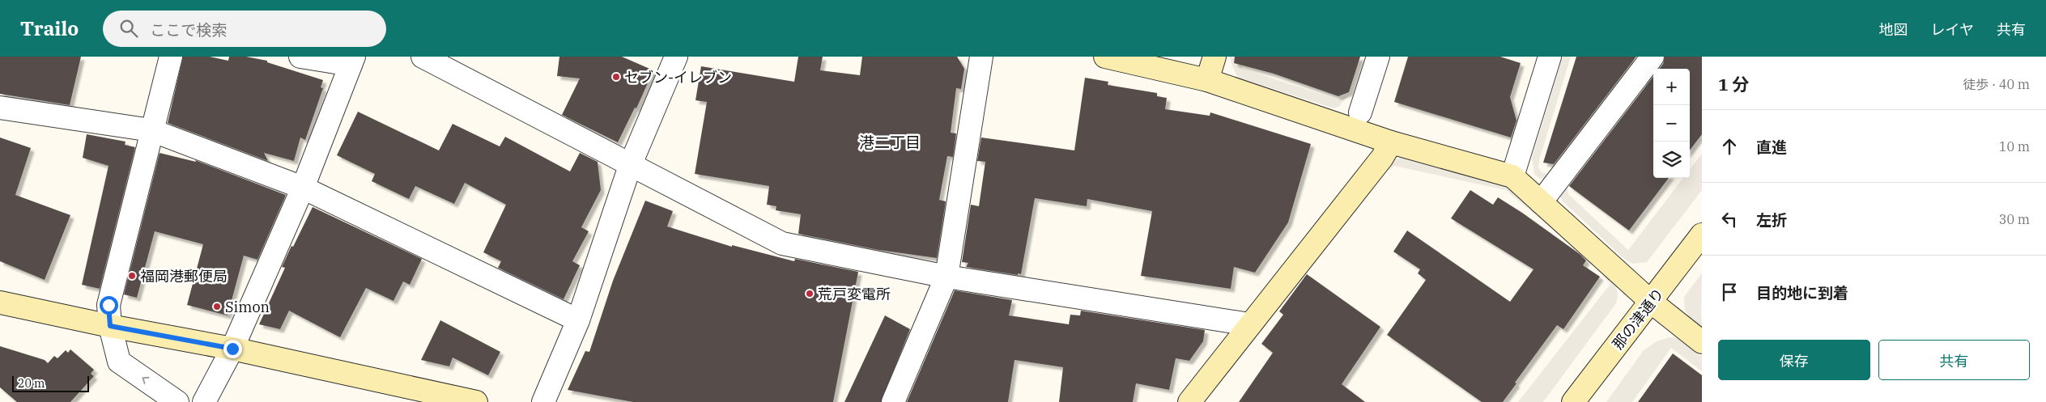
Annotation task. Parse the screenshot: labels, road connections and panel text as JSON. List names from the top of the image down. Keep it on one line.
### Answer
{"streets":{"street":["那の津通り"]},"districts":["港二丁目"],"places":["セブン-イレブン","福岡港郵便局","荒戸変電所","Simon"],"scale_bar":"20 m","page":{"header":"Trailo","search":"ここで検索","nav":["地図","レイヤ","共有"],"heading":["1 分","徒歩 · 40 m"],"map_buttons":["+","−"],"list":[["直進","10 m"],["左折","30 m"],"目的地に到着"],"buttons":["保存","共有"],"scale":"20 m"}}
